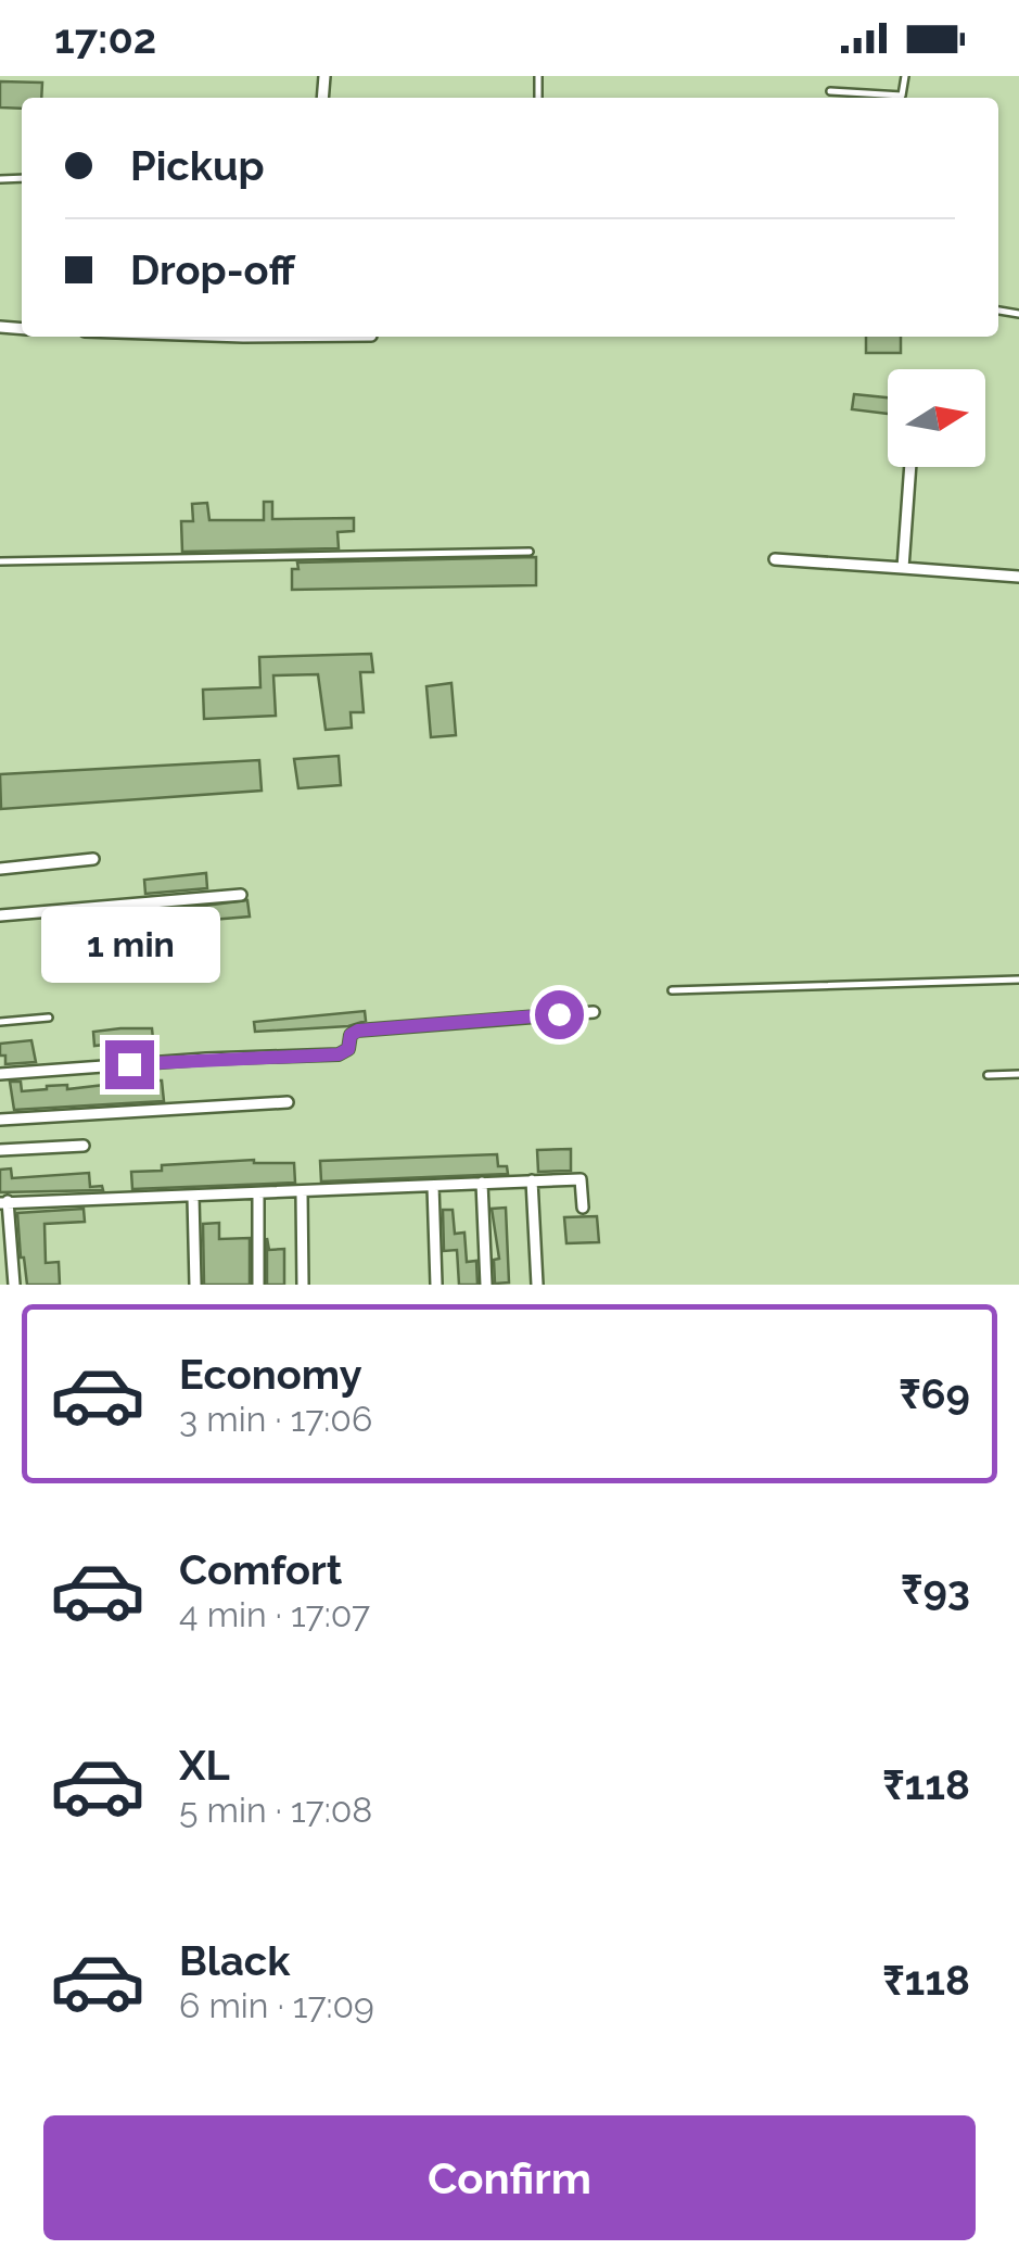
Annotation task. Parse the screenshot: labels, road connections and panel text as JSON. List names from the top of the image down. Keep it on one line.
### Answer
{"north":"right","page":{"status":"17:02","banner":["Pickup","Drop-off"],"bubble":"1 min","list":[{"name":"Economy","note":"3 min · 17:06","value":"₹69"},{"name":"Comfort","note":"4 min · 17:07","value":"₹93"},{"name":"XL","note":"5 min · 17:08","value":"₹118"},{"name":"Black","note":"6 min · 17:09","value":"₹118"}],"buttons":"Confirm"}}
